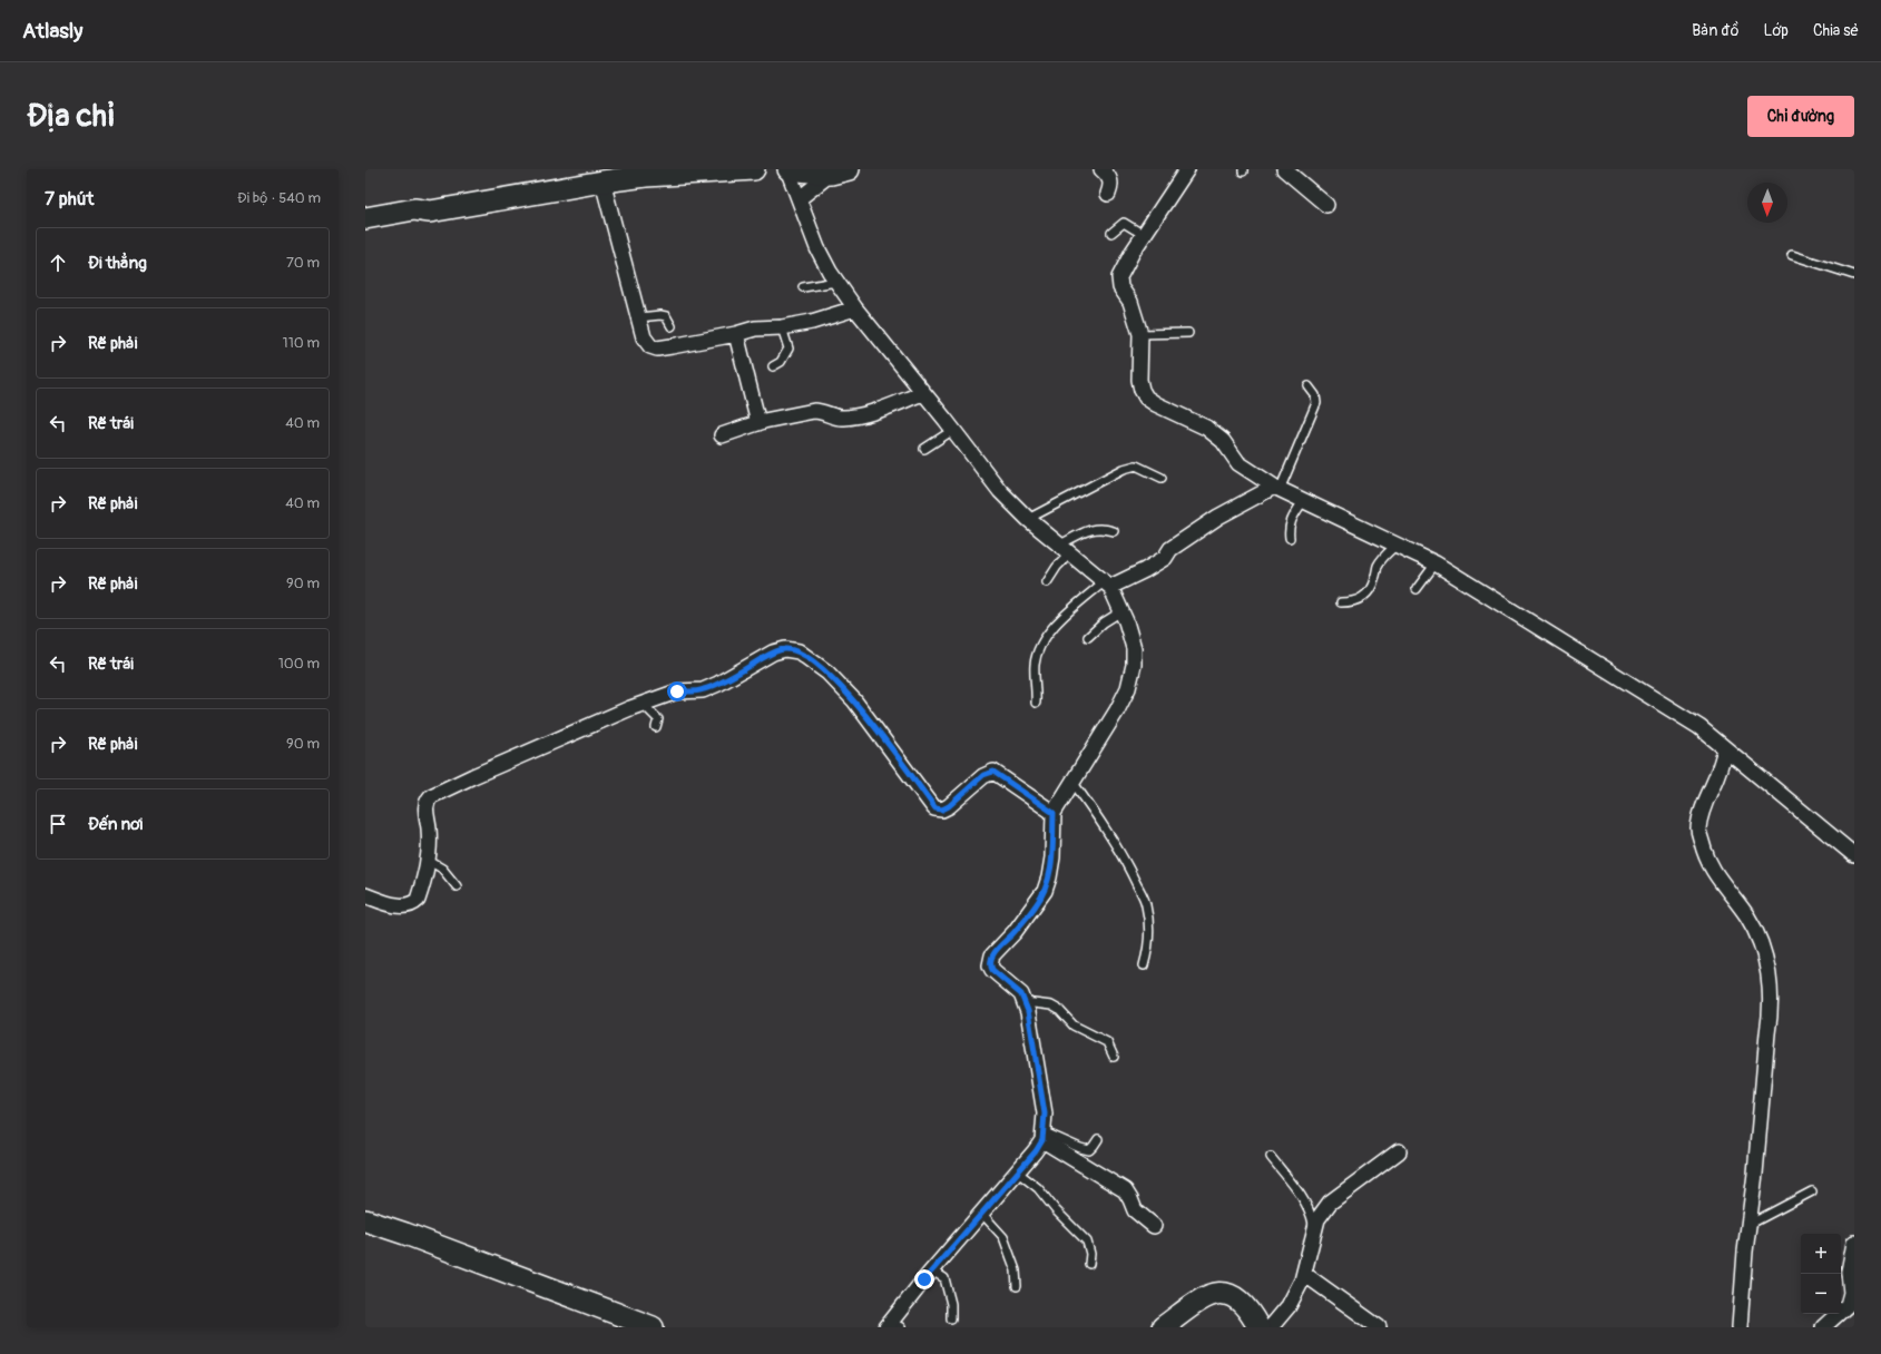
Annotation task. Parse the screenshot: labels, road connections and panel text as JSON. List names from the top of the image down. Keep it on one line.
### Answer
{"north":"bottom","page":{"header":"Atlasly","nav":["Bản đồ","Lớp","Chia sẻ"],"buttons":"Chỉ đường","title":"Địa chỉ","heading":["7 phút","Đi bộ · 540 m"],"list":[["Đi thẳng","70 m"],["Rẽ phải","110 m"],["Rẽ trái","40 m"],["Rẽ phải","40 m"],["Rẽ phải","90 m"],["Rẽ trái","100 m"],["Rẽ phải","90 m"],"Đến nơi"],"map_buttons":["+","−"]}}
